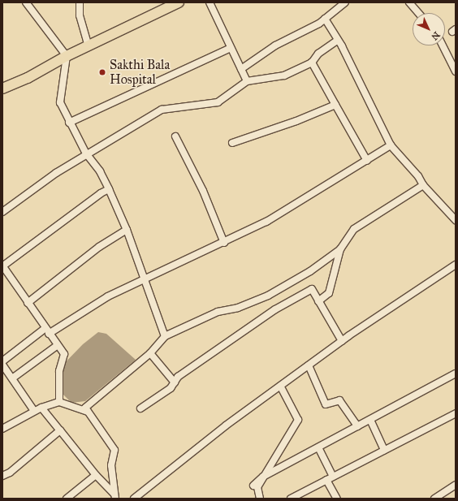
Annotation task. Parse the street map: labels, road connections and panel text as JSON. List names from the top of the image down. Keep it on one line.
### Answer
{"places":["Sakthi Bala Hospital"],"north":"bottom right"}
